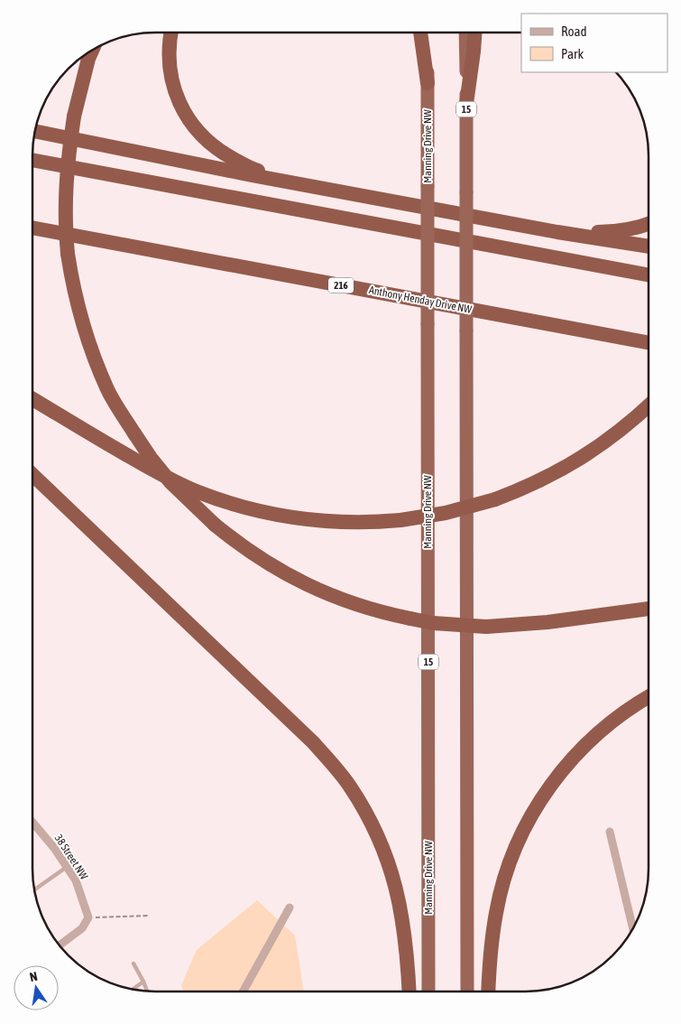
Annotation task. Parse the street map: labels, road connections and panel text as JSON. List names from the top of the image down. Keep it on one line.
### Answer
{"streets":{"highway":["15","Manning Drive NW","216","Anthony Henday Drive NW"],"street":["38 Street NW"]},"legend":["Road","Park"],"north":"top"}
